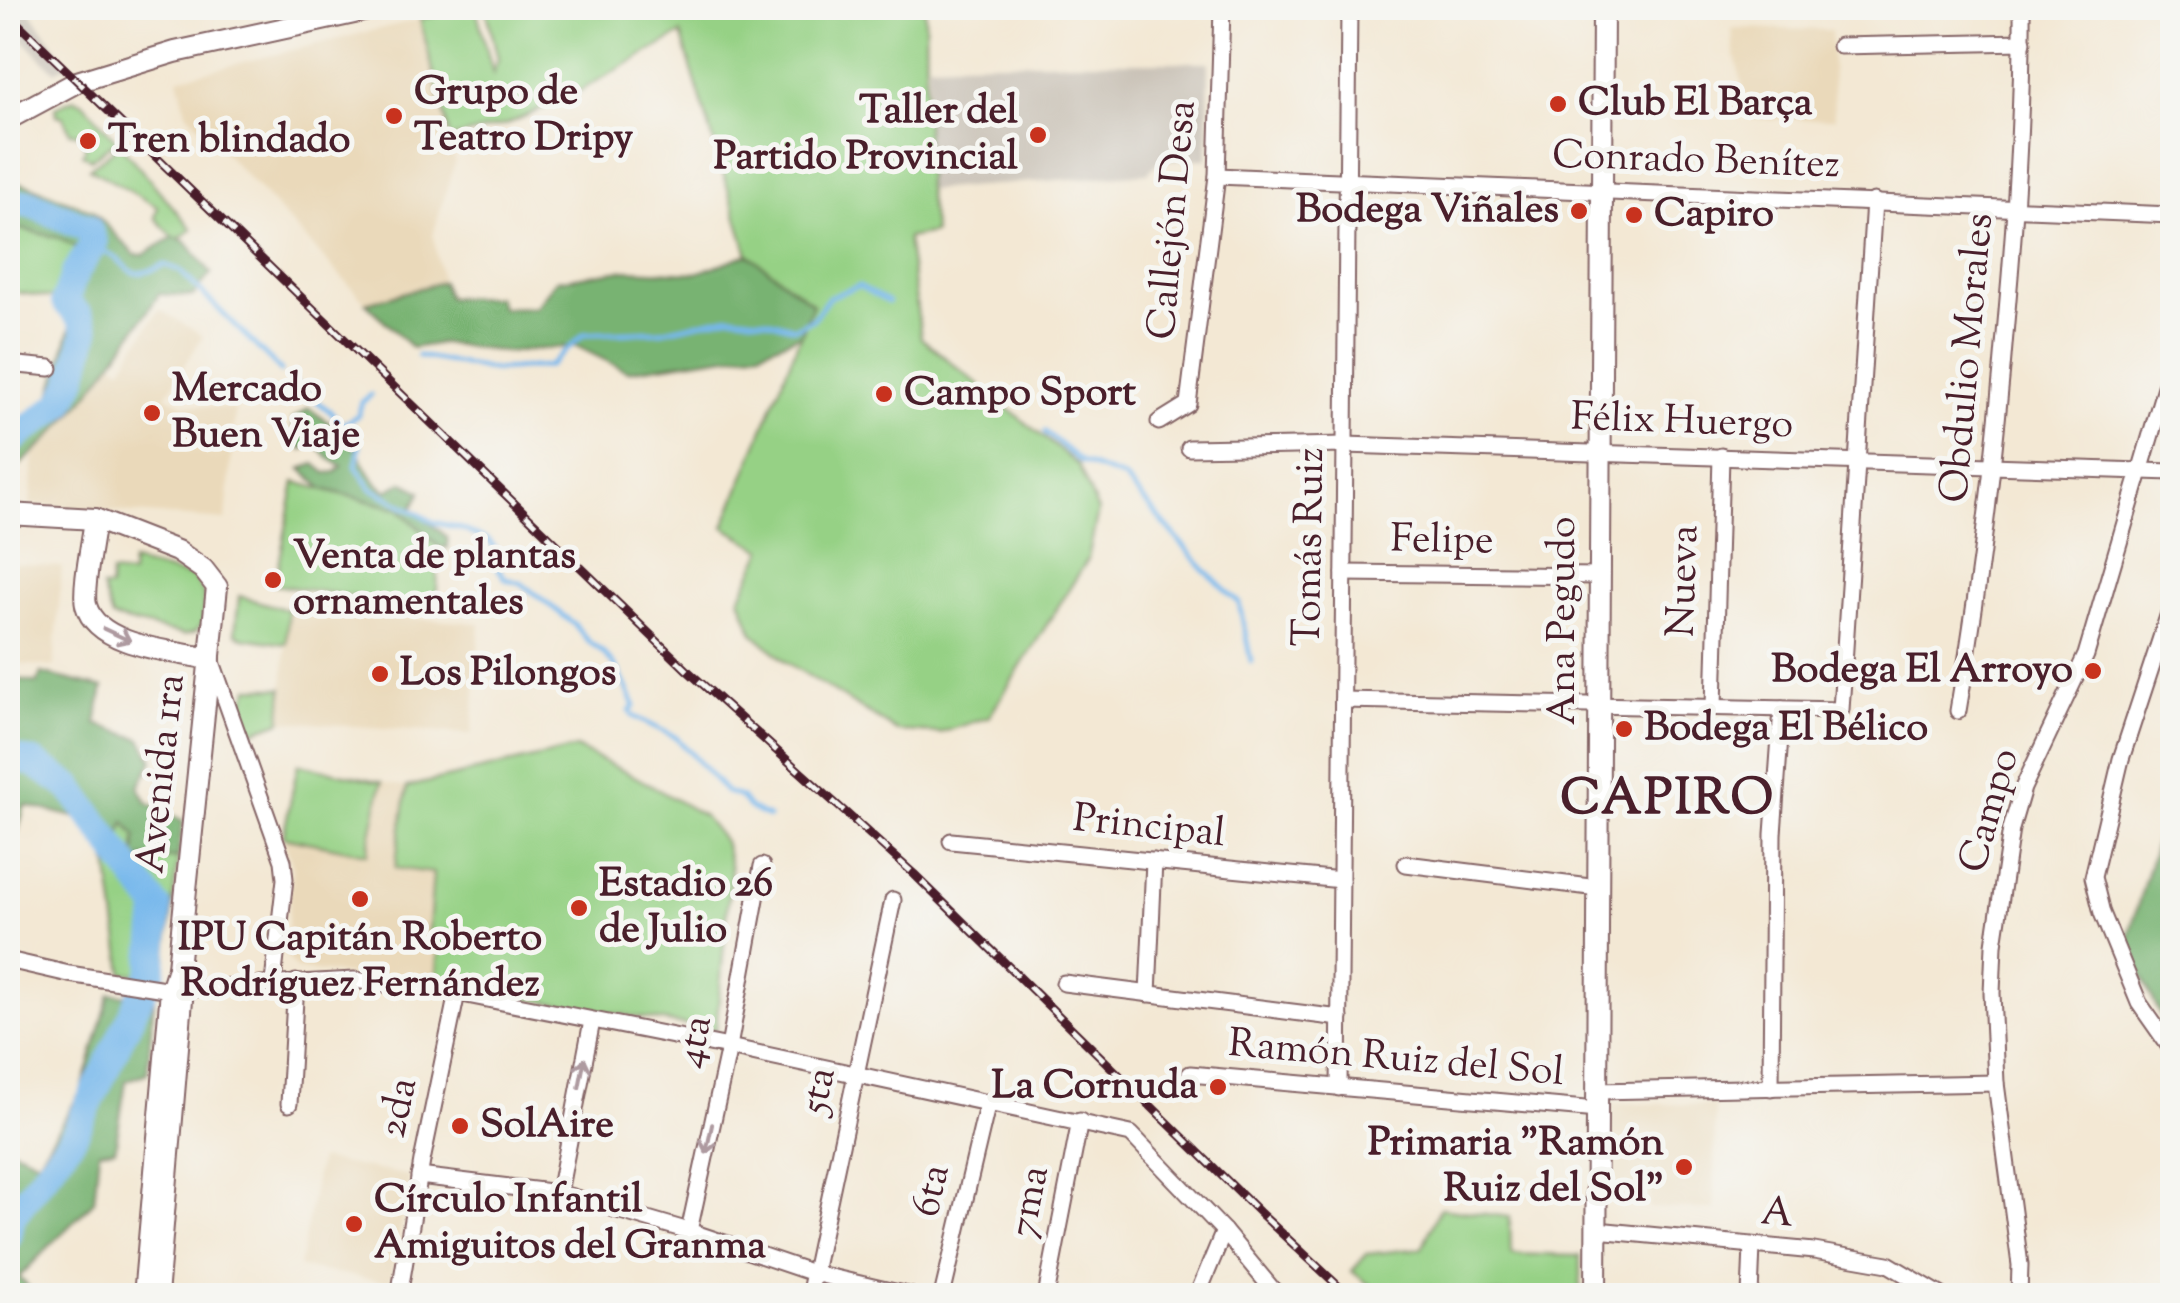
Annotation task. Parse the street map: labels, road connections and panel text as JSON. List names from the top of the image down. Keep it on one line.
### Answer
{"streets":{"main road":["Ana Pegudo","Avenida 1ra"],"street":["Conrado Benítez","Callejón Desa","Obdulio Morales","Félix Huergo","Felipe","Tomás Ruiz","Nueva","Campo","Principal","4ta","Ramón Ruiz del Sol","5ta","2da","6ta","7ma","A"]},"crossings":[["Conrado Benítez","Callejón Desa"],["Conrado Benítez","Obdulio Morales"],["Conrado Benítez","Tomás Ruiz"],["Conrado Benítez","Ana Pegudo"],["Obdulio Morales","Félix Huergo"],["Félix Huergo","Tomás Ruiz"],["Félix Huergo","Nueva"],["Félix Huergo","Ana Pegudo"],["Félix Huergo","Campo"],["Felipe","Tomás Ruiz"],["Felipe","Ana Pegudo"],["Tomás Ruiz","Principal"],["Tomás Ruiz","Ramón Ruiz del Sol"],["Ana Pegudo","Ramón Ruiz del Sol"],["Ana Pegudo","A"],["Campo","Ramón Ruiz del Sol"]],"one_way":["4ta"],"districts":["CAPIRO"],"places":["Club El Barça","Grupo de Teatro Dripy","Taller del Partido Provincial","Tren blindado","Bodega Viñales","Capiro","Campo Sport","Mercado Buen Viaje","Venta de plantas ornamentales","Bodega El Arroyo","Los Pilongos","Bodega El Bélico","IPU Capitán Roberto Rodríguez Fernández","Estadio 26 de Julio","La Cornuda","SolAire","Primaria \"Ramón Ruiz del Sol\"","Círculo Infantil Amiguitos del Granma"]}
